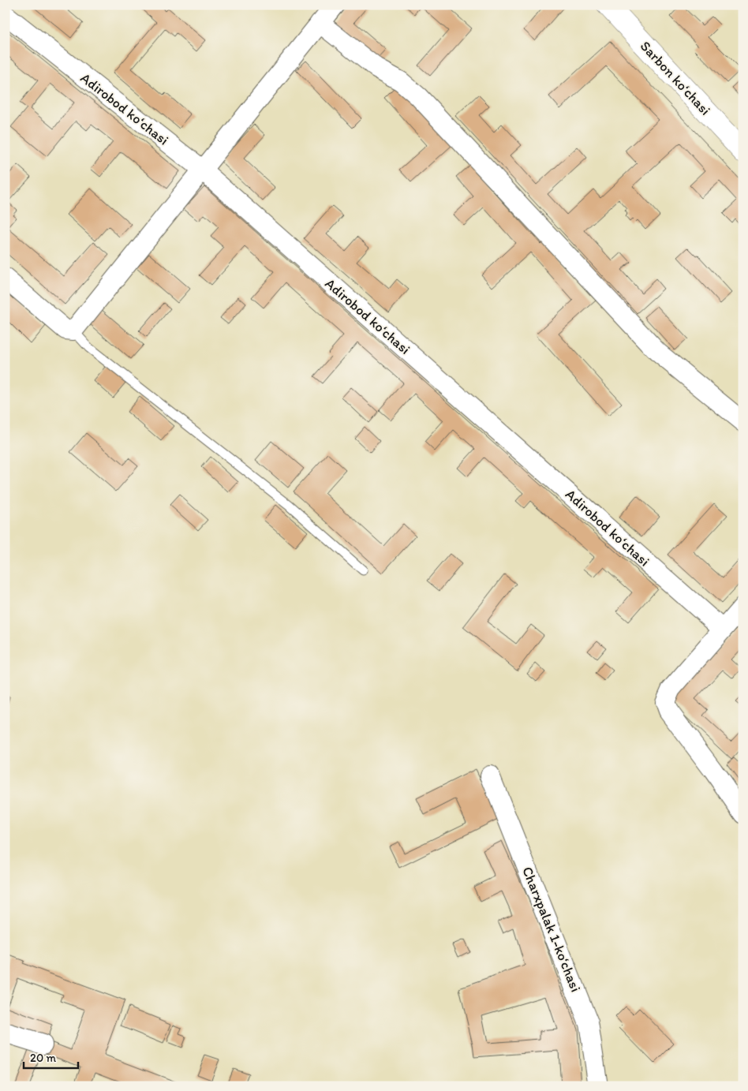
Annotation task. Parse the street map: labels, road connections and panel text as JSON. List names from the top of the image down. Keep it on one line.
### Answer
{"streets":{"street":["Sarbon koʻchasi","Adirobod koʻchasi","Charxpalak 1-koʻchasi"]},"scale_bar":"20 m"}
